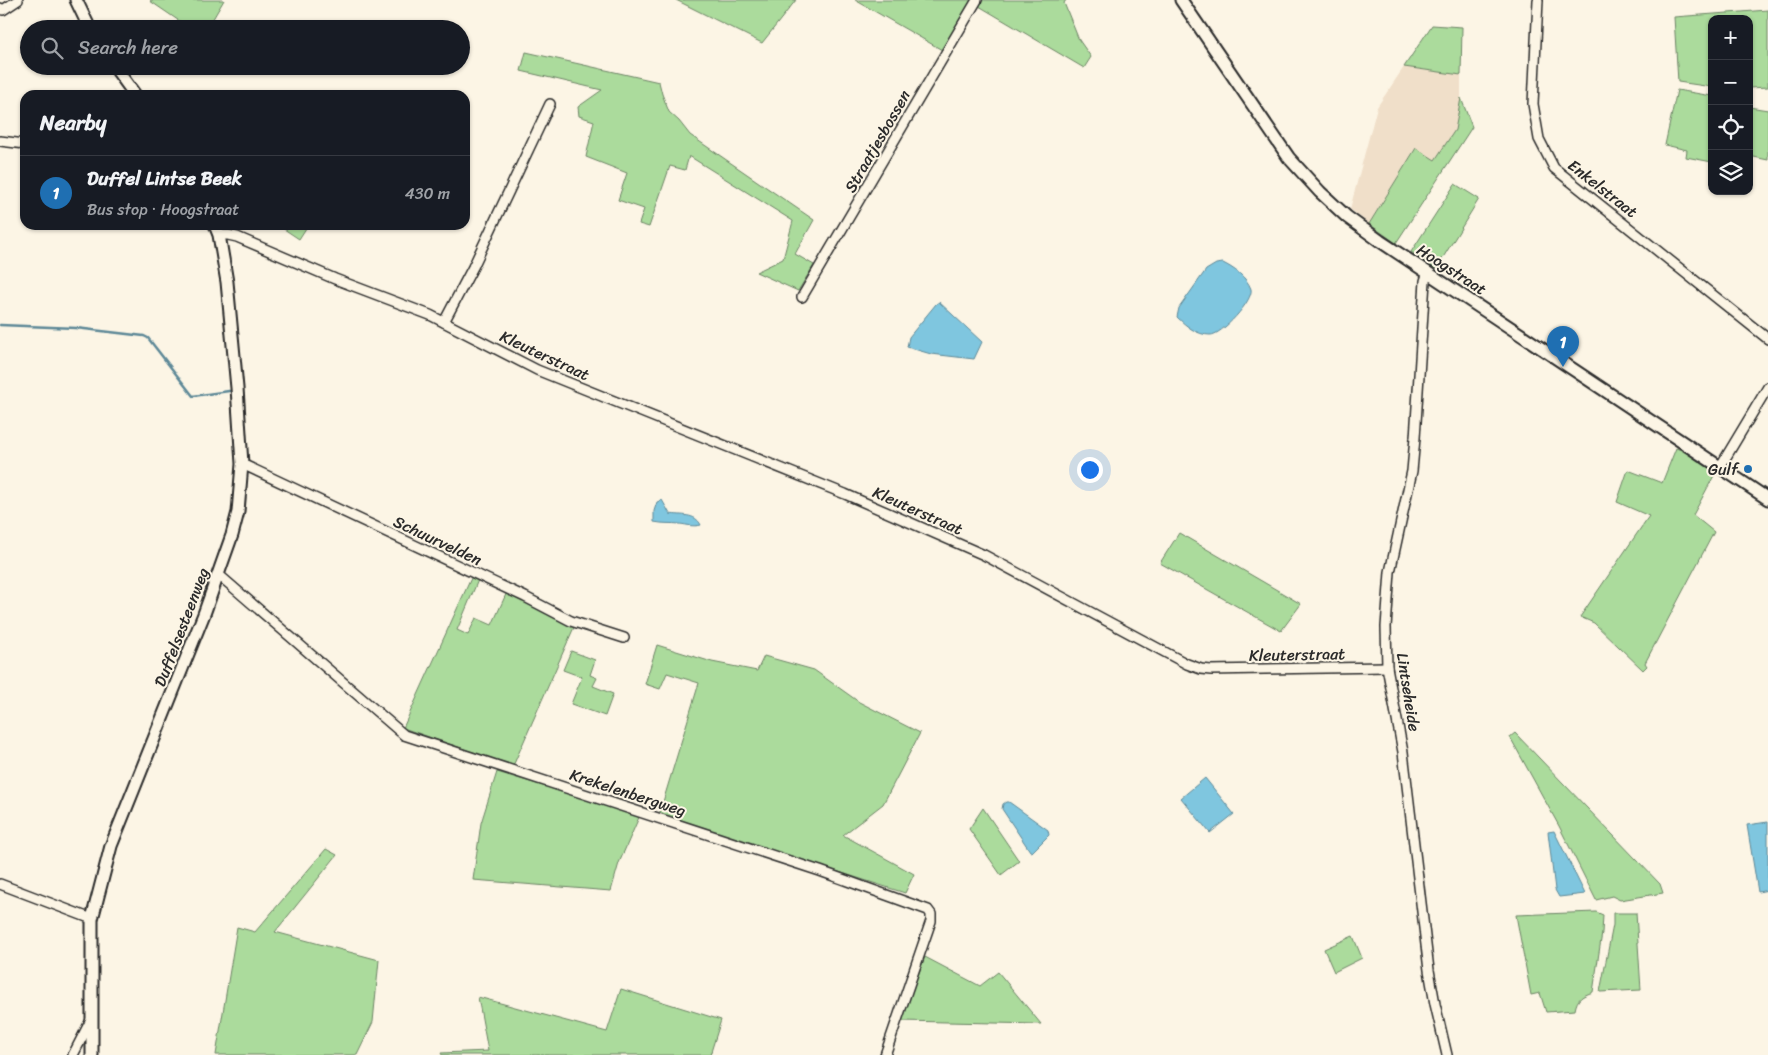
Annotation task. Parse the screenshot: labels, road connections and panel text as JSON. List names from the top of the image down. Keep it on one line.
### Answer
{"streets":{"street":["Straatjesbossen","Enkelstraat","Hoogstraat","Kleuterstraat","Schuurvelden","Duffelsesteenweg","Lintseheide","Krekelenbergweg"]},"crossings":[["Hoogstraat","Lintseheide"],["Kleuterstraat","Duffelsesteenweg"],["Kleuterstraat","Lintseheide"],["Schuurvelden","Duffelsesteenweg"],["Duffelsesteenweg","Krekelenbergweg"]],"places":["Gulf"],"page":{"map_buttons":["+","−"],"search":"Search here","heading":"Nearby","list":[{"mark":"1","name":"Duffel Lintse Beek","note":"Bus stop · Hoogstraat","value":"430 m"}],"pins":"1"}}
